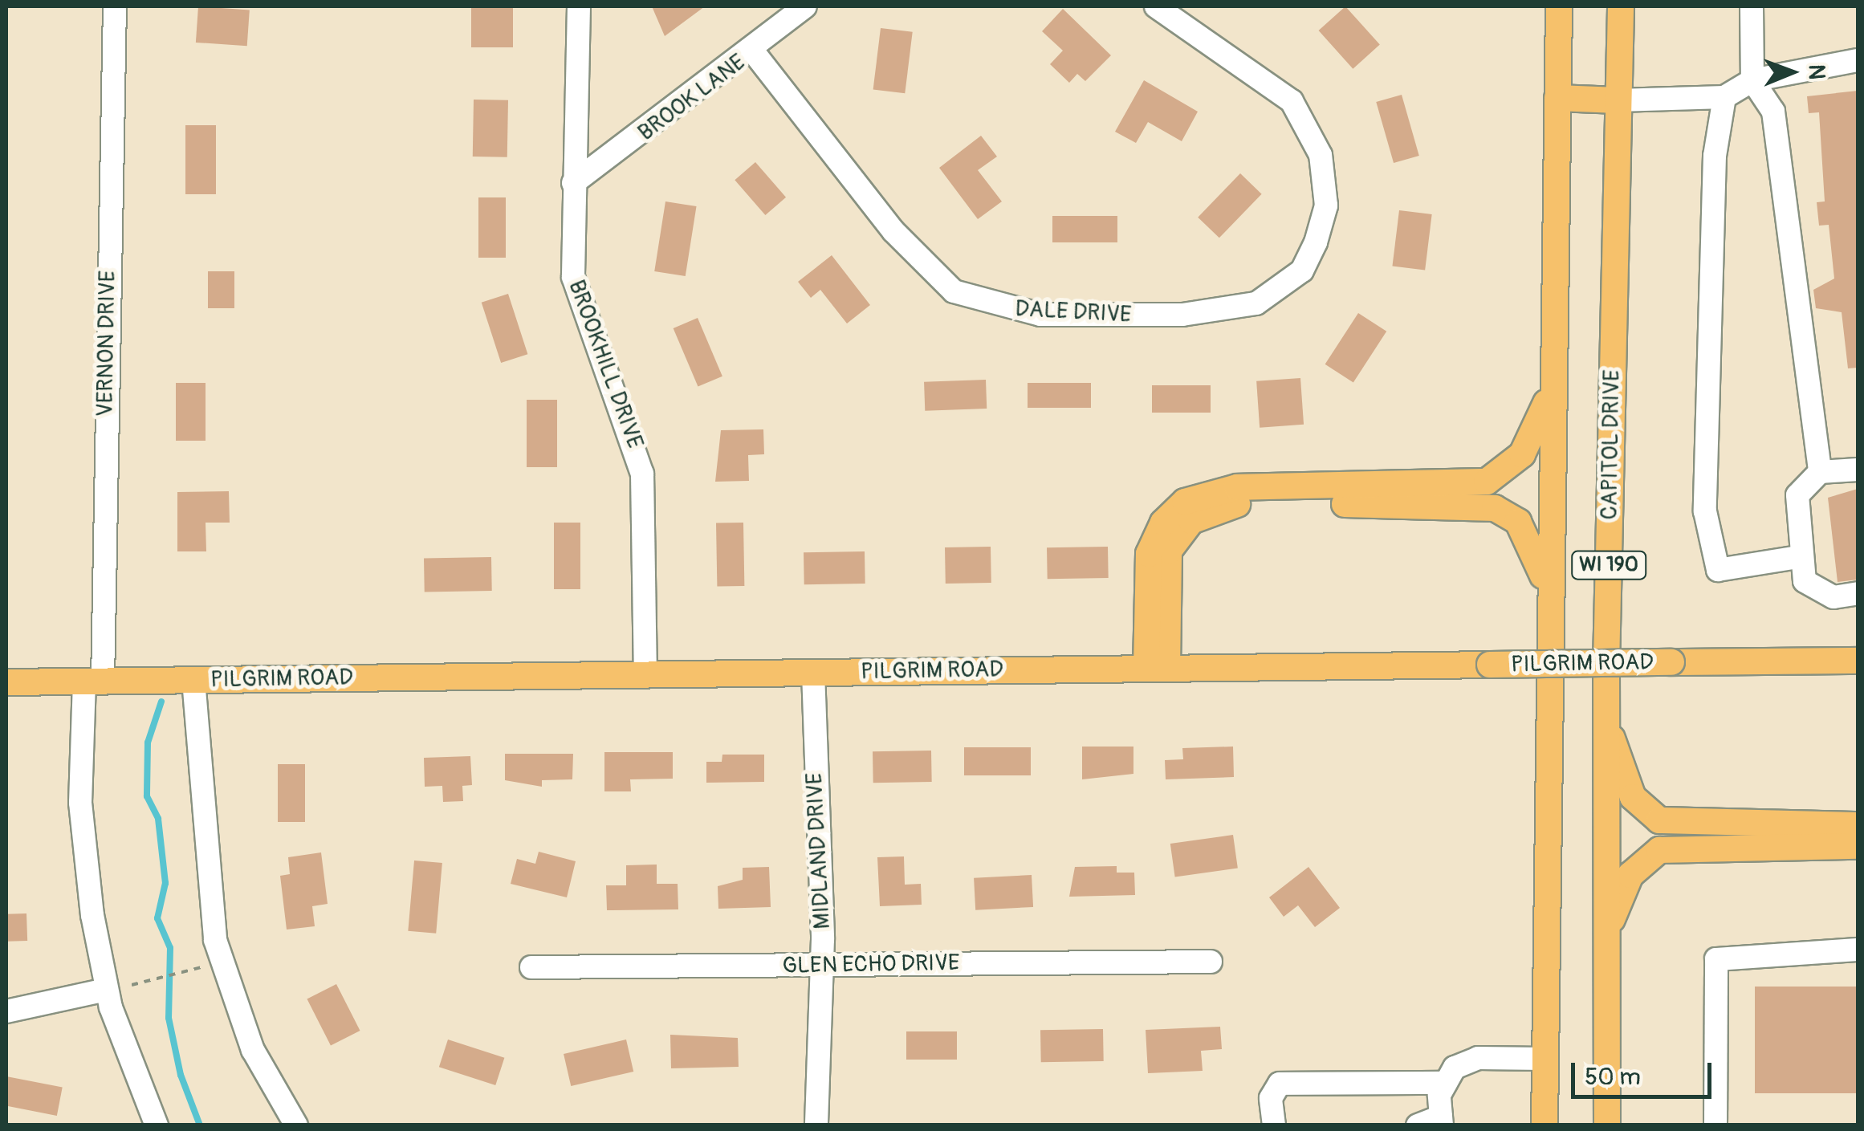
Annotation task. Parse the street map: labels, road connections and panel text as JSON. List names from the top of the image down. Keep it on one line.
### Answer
{"streets":{"main road":["CAPITOL DRIVE","WI 190","PILGRIM ROAD"],"street":["BROOK LANE","DALE DRIVE","VERNON DRIVE","BROOKHILL DRIVE","MIDLAND DRIVE","GLEN ECHO DRIVE"]},"crossings":[["BROOK LANE","DALE DRIVE"],["BROOK LANE","BROOKHILL DRIVE"],["VERNON DRIVE","PILGRIM ROAD"],["BROOKHILL DRIVE","PILGRIM ROAD"],["PILGRIM ROAD","MIDLAND DRIVE"],["MIDLAND DRIVE","GLEN ECHO DRIVE"]],"scale_bar":"50 m","north":"right"}
